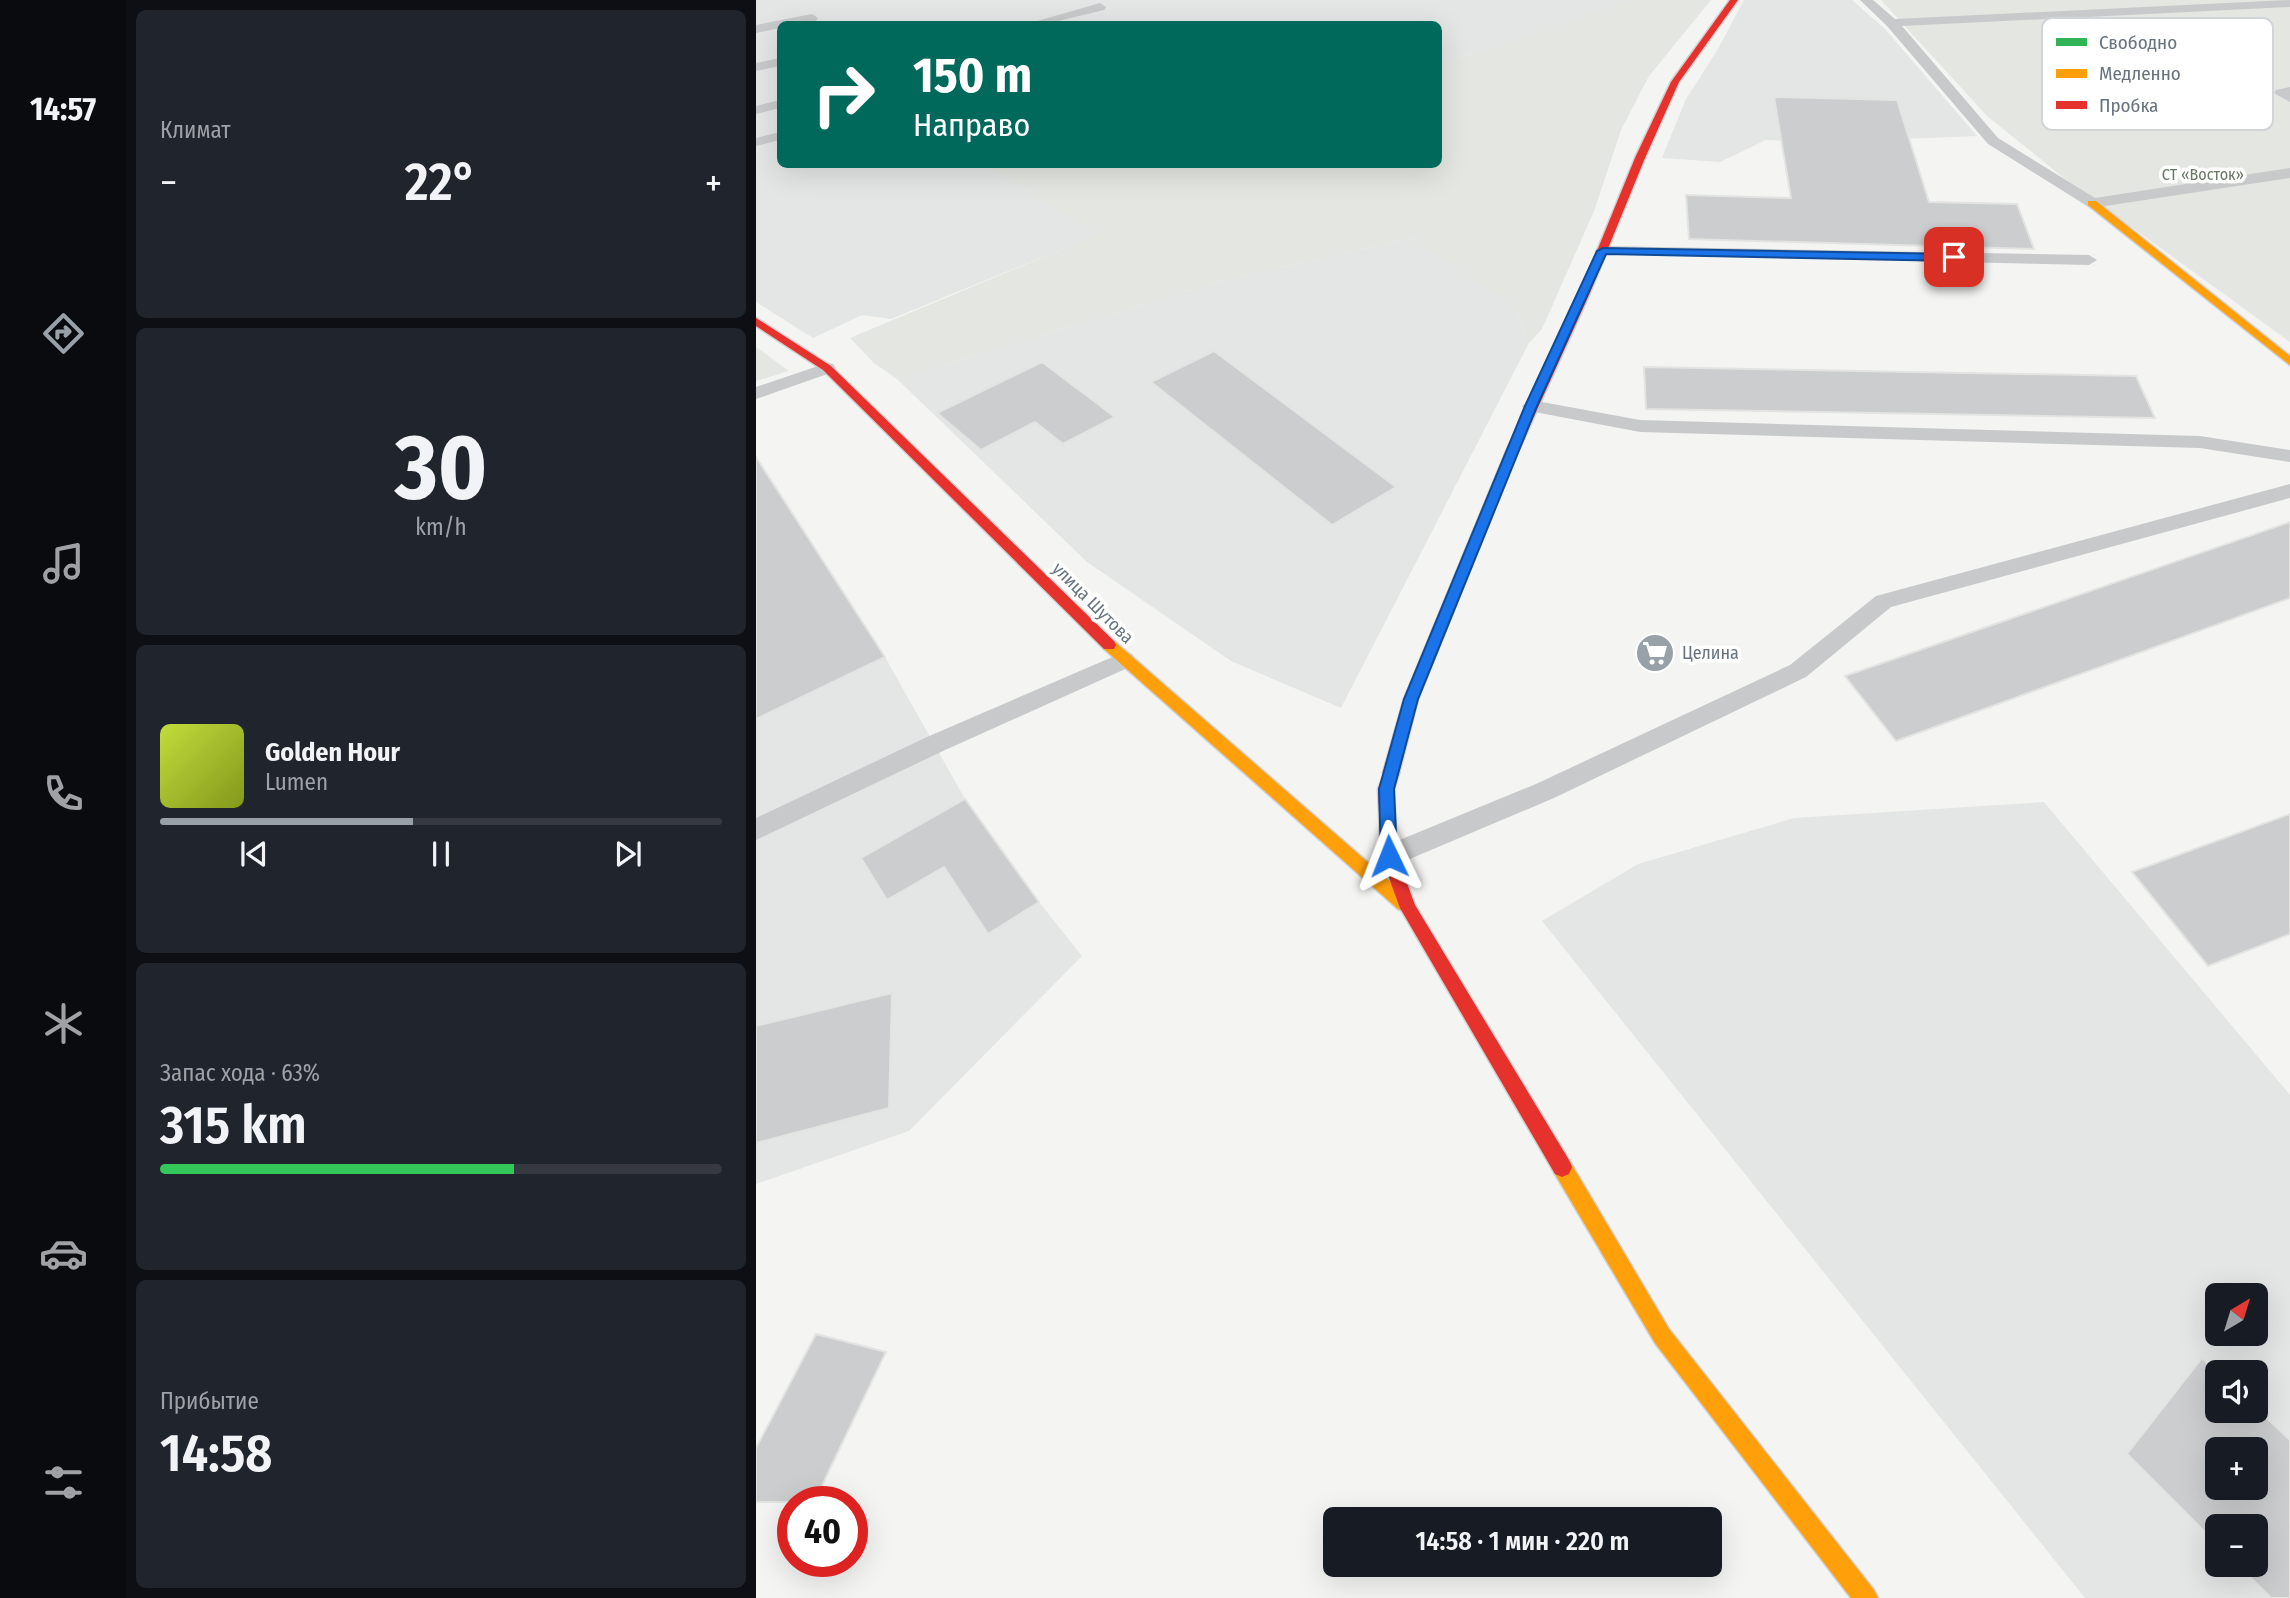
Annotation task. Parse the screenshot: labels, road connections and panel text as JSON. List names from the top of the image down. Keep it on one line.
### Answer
{"streets":{"street":["улица Шутова"]},"parks":["СТ «Восток»"],"places":{"supermarket":["Целина"]},"legend":["Свободно","Медленно","Пробка"],"north":"top right","page":{"tabs":"14:57","tile":["Климат",["30","km/h"],["Запас хода · 63%","315 km"],["Прибытие","14:58"]],"turn":["150 m","Направо"],"heat":["−","22°","+"],"song":["Golden Hour","Lumen"],"map_buttons":["+","−"],"limit":"40","trip":"14:58 · 1 мин · 220 m"}}
